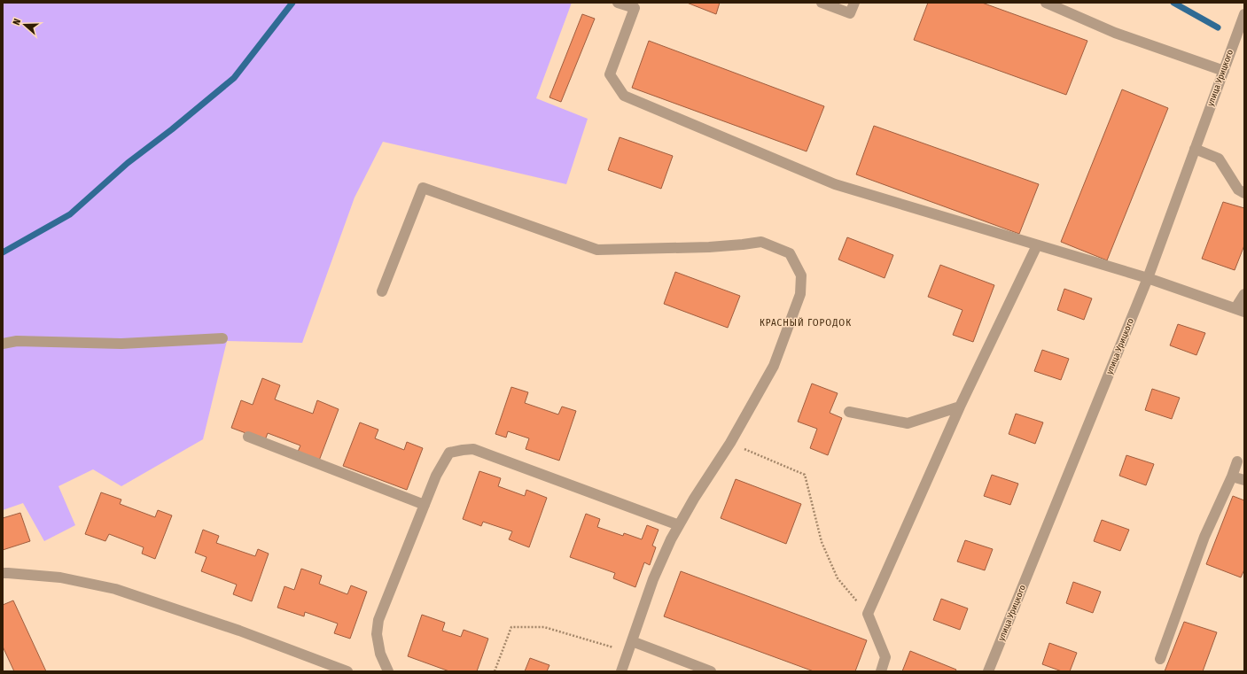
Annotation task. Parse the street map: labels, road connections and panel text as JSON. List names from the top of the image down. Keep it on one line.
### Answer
{"streets":{"street":["улица Урицкого"]},"districts":["КРАСНЫЙ ГОРОДОК"],"north":"left"}
